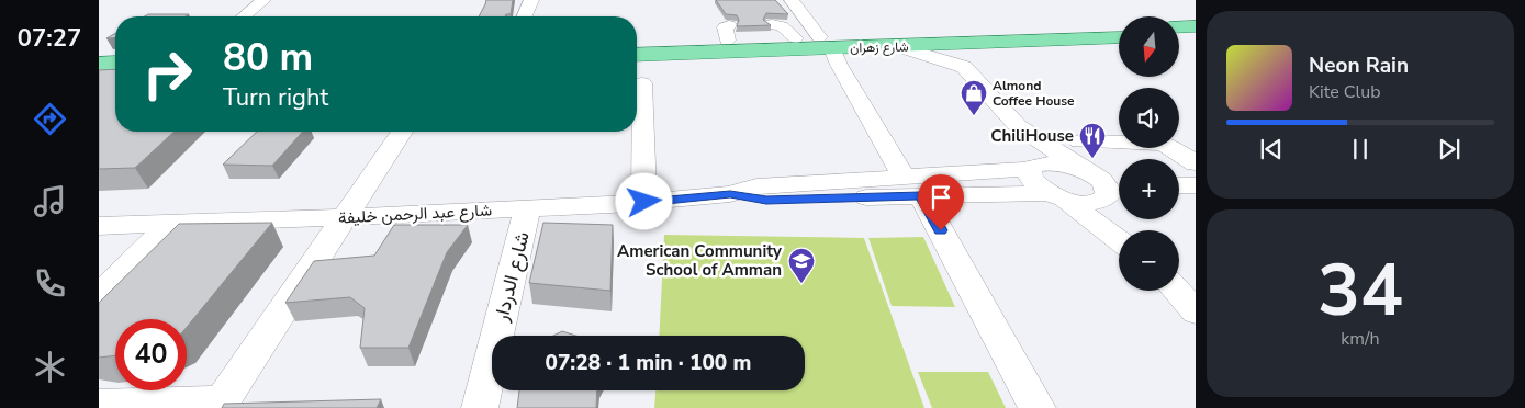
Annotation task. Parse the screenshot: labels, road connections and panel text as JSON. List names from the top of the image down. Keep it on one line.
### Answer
{"streets":{"main road":["شارع زهران"],"street":["شارع عبد الرحمن خليفة","شارع الدردار"]},"crossings":[["شارع عبد الرحمن خليفة","شارع الدردار"]],"places":{"shop":["Almond Coffee House"],"restaurant":["ChiliHouse"],"school or university":["American Community School of Amman"]},"north":"bottom","page":{"tabs":"07:27","map_buttons":["+","−"],"turn":["80 m","Turn right"],"song":["Neon Rain","Kite Club"],"tile":["34","km/h"],"limit":"40","trip":"07:28 · 1 min · 100 m"}}
